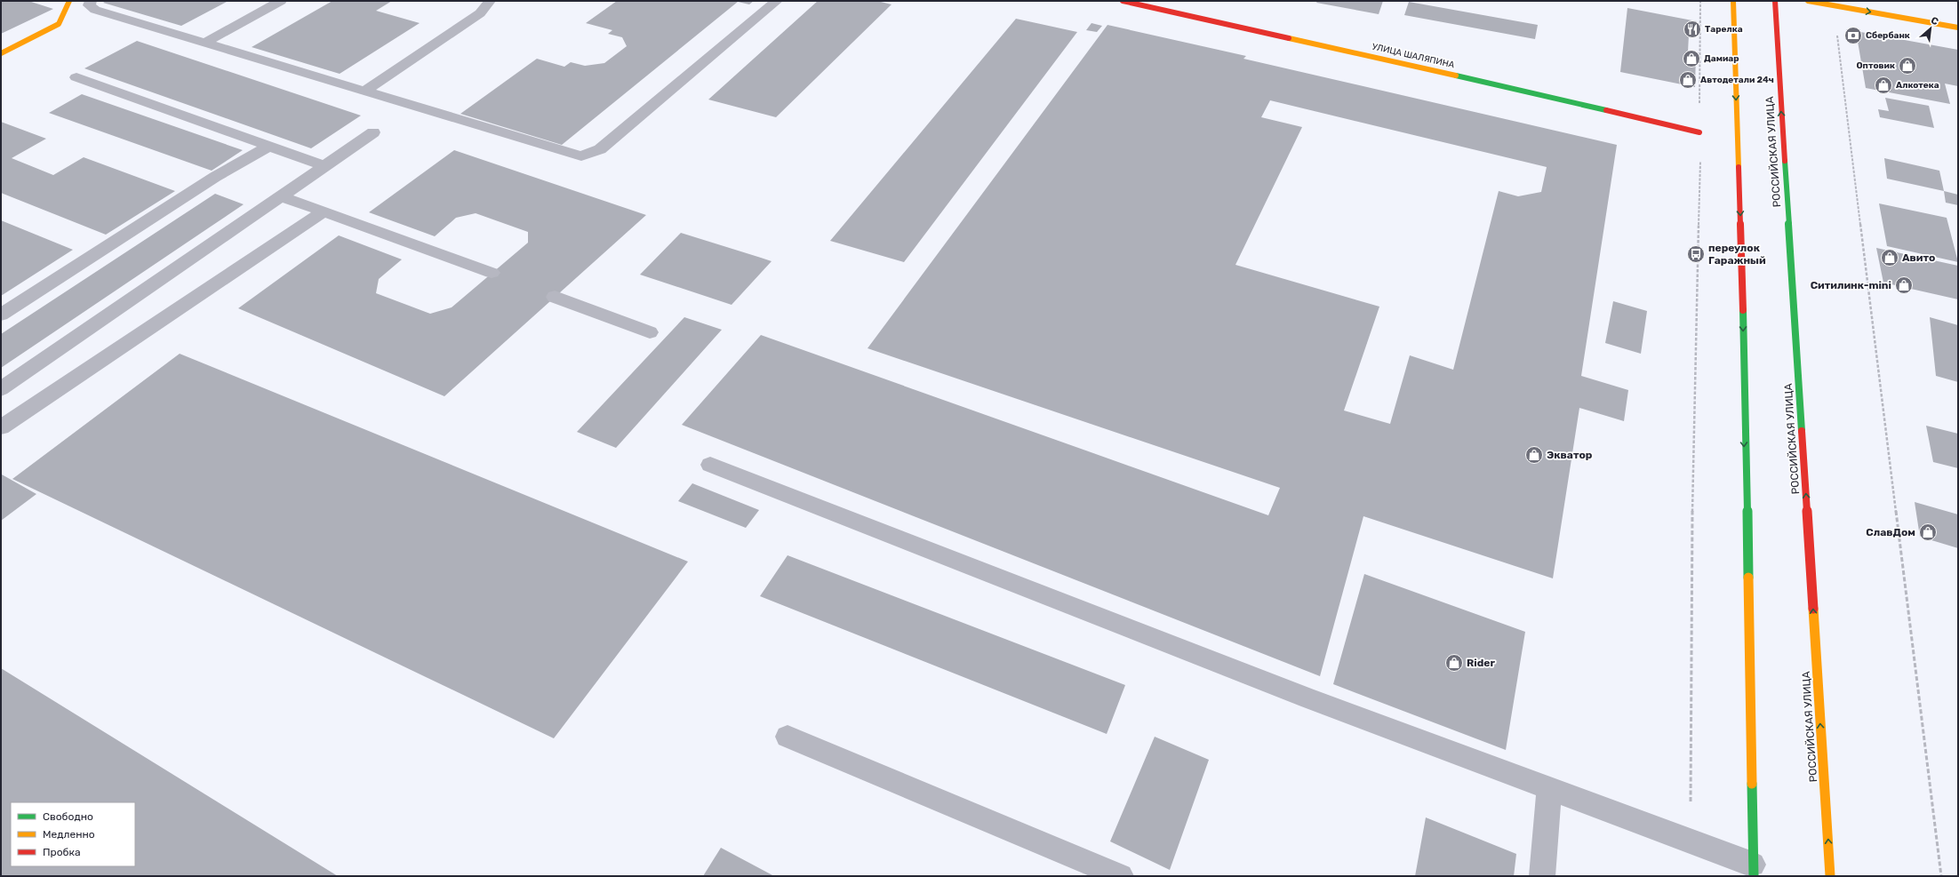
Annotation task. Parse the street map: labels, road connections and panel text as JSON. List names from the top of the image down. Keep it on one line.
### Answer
{"streets":{"main road":["УЛИЦА ШАЛЯПИНА","РОССИЙСКАЯ УЛИЦА"]},"places":{"restaurant":["Тарелка"],"bank":["Сбербанк"],"shop":["Дамиар","Оптовик","Автодетали 24ч","Алкотека","Авито","Ситилинк-mini","Экватор","СлавДом","Rider"],"bus stop":["переулок Гаражный"]},"legend":["Свободно","Медленно","Пробка"],"north":"top right"}
